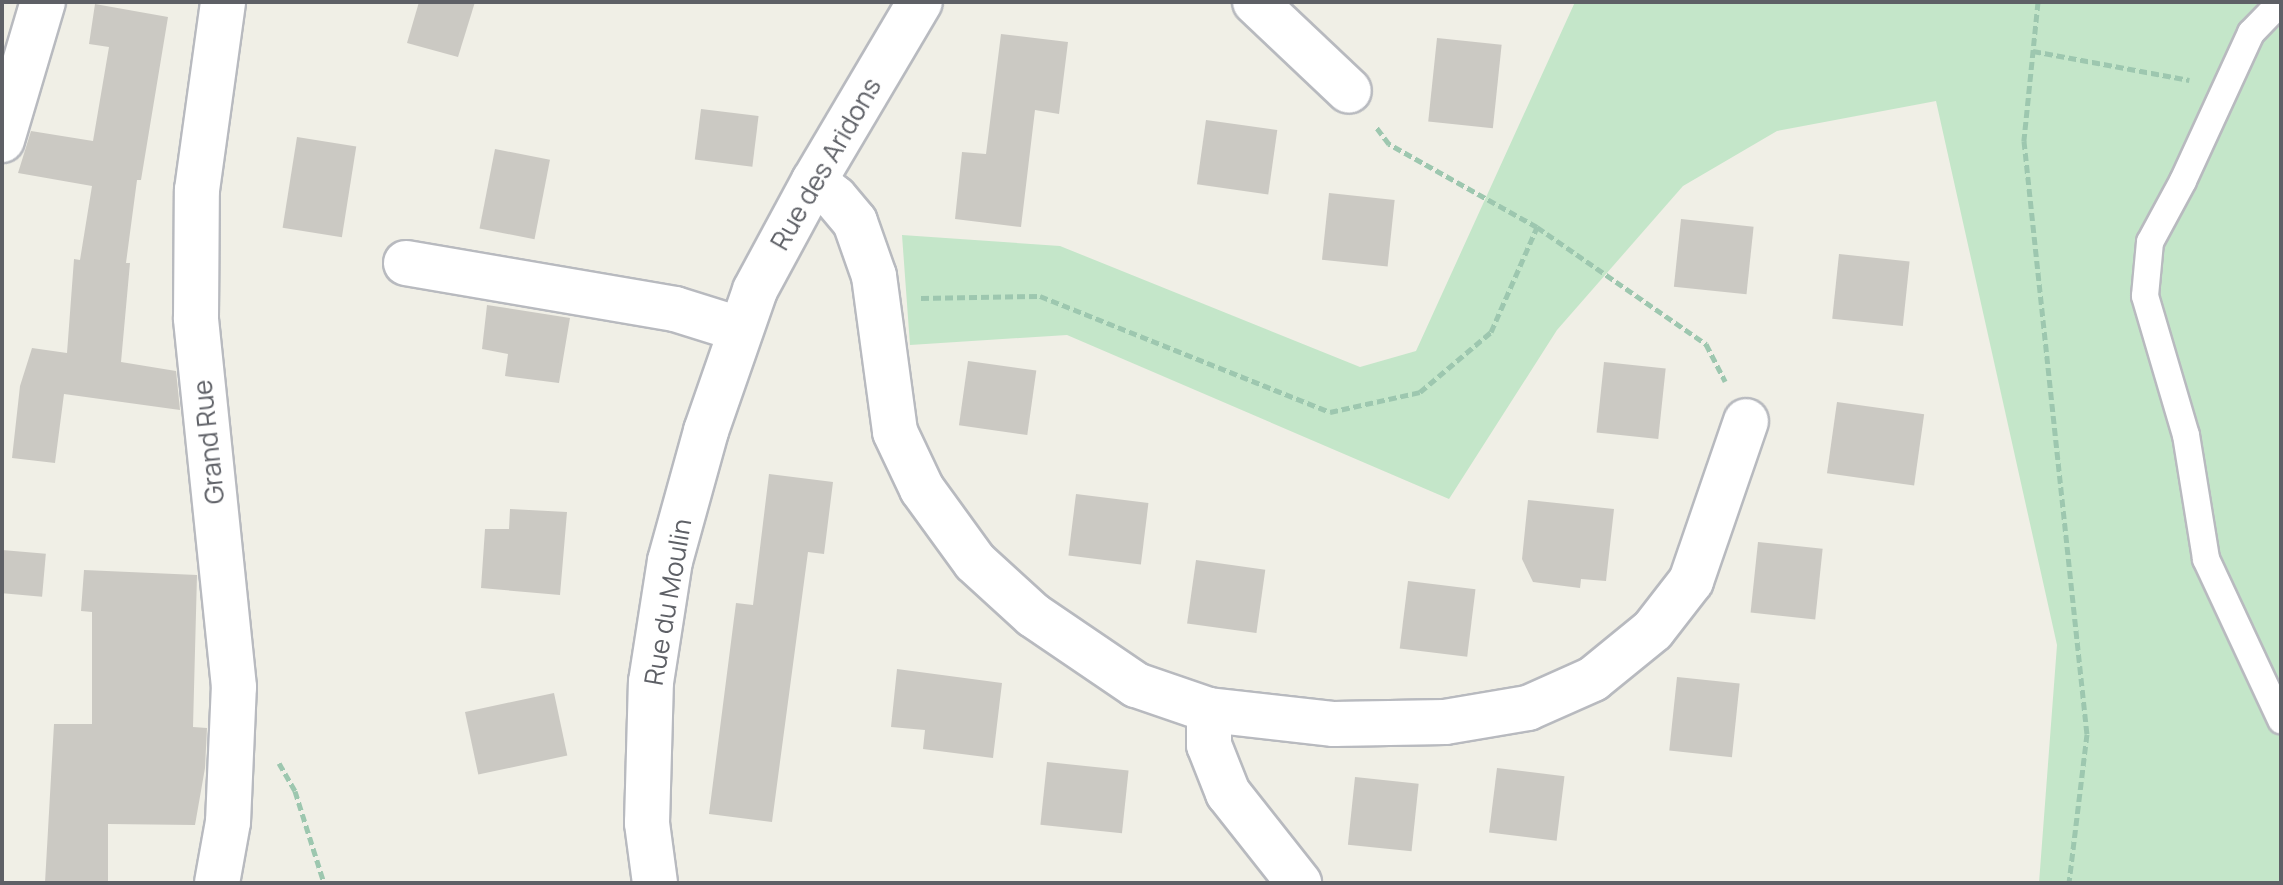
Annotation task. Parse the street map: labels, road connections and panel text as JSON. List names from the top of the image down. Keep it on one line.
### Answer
{"streets":{"street":["Rue des Aridons","Grand Rue","Rue du Moulin"]},"crossings":[["Rue des Aridons","Rue du Moulin"]]}
